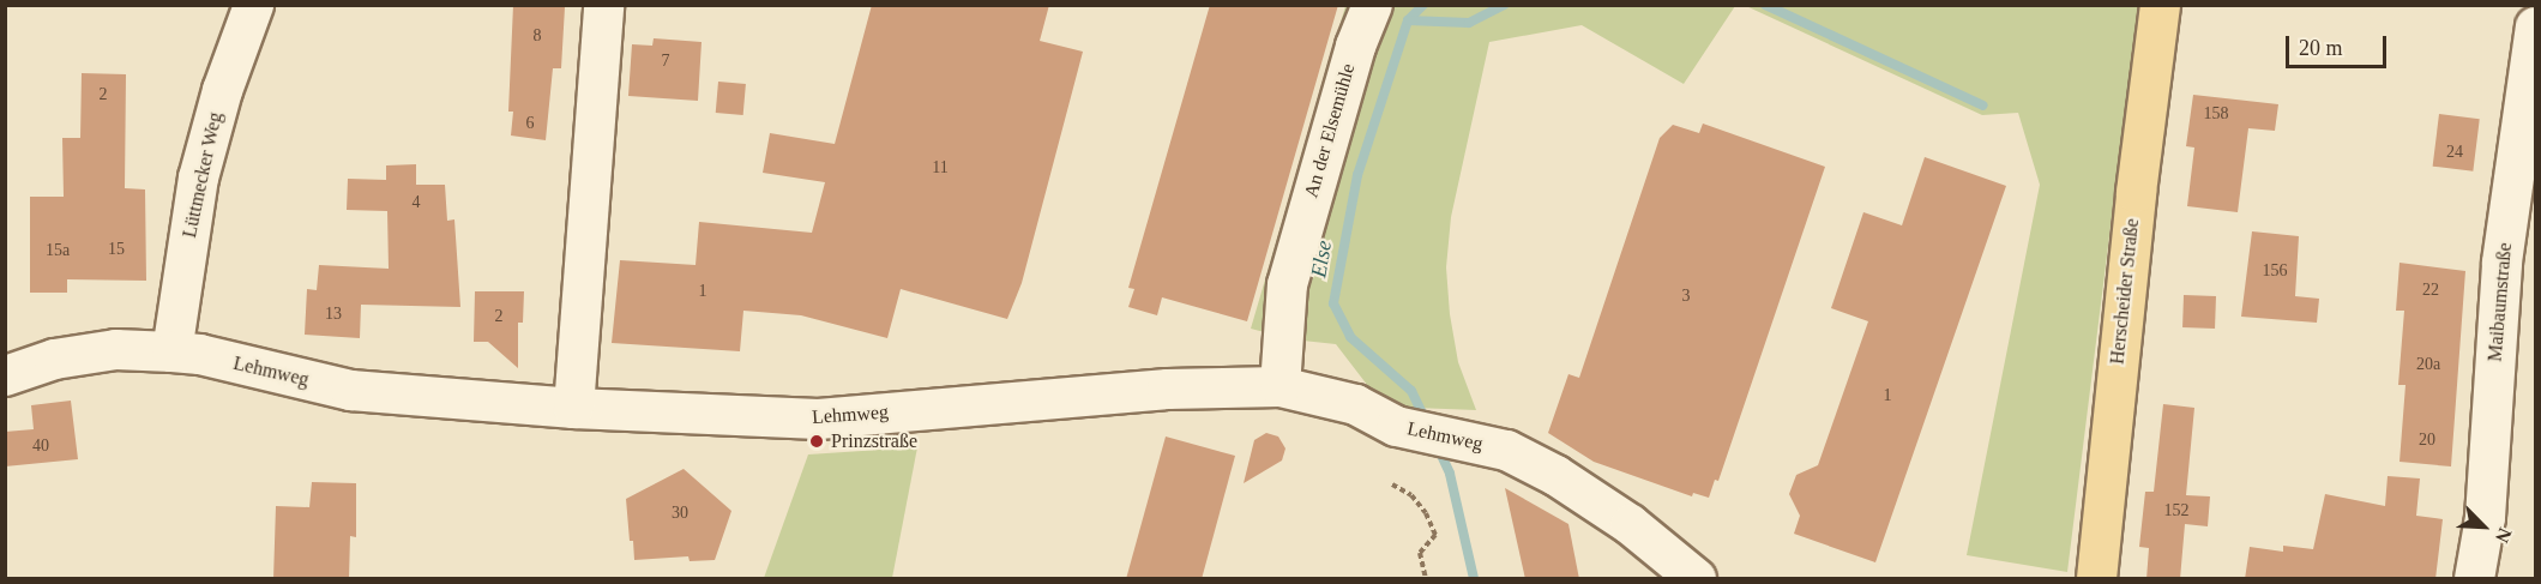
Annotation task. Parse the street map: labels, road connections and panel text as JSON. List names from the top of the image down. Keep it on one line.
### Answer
{"streets":{"main road":["Herscheider Straße"],"street":["An der Elsemühle","Lüttmecker Weg","Maibaumstraße","Lehmweg"]},"crossings":[["An der Elsemühle","Lehmweg"],["Lüttmecker Weg","Lehmweg"]],"water":["Else"],"places":["Prinzstraße"],"house_numbers":["8","7","2","158","6","24","11","4","15","15a","156","22","1","3","13","2","20a","1","20","40","152","30"],"scale_bar":"20 m","north":"bottom right"}
